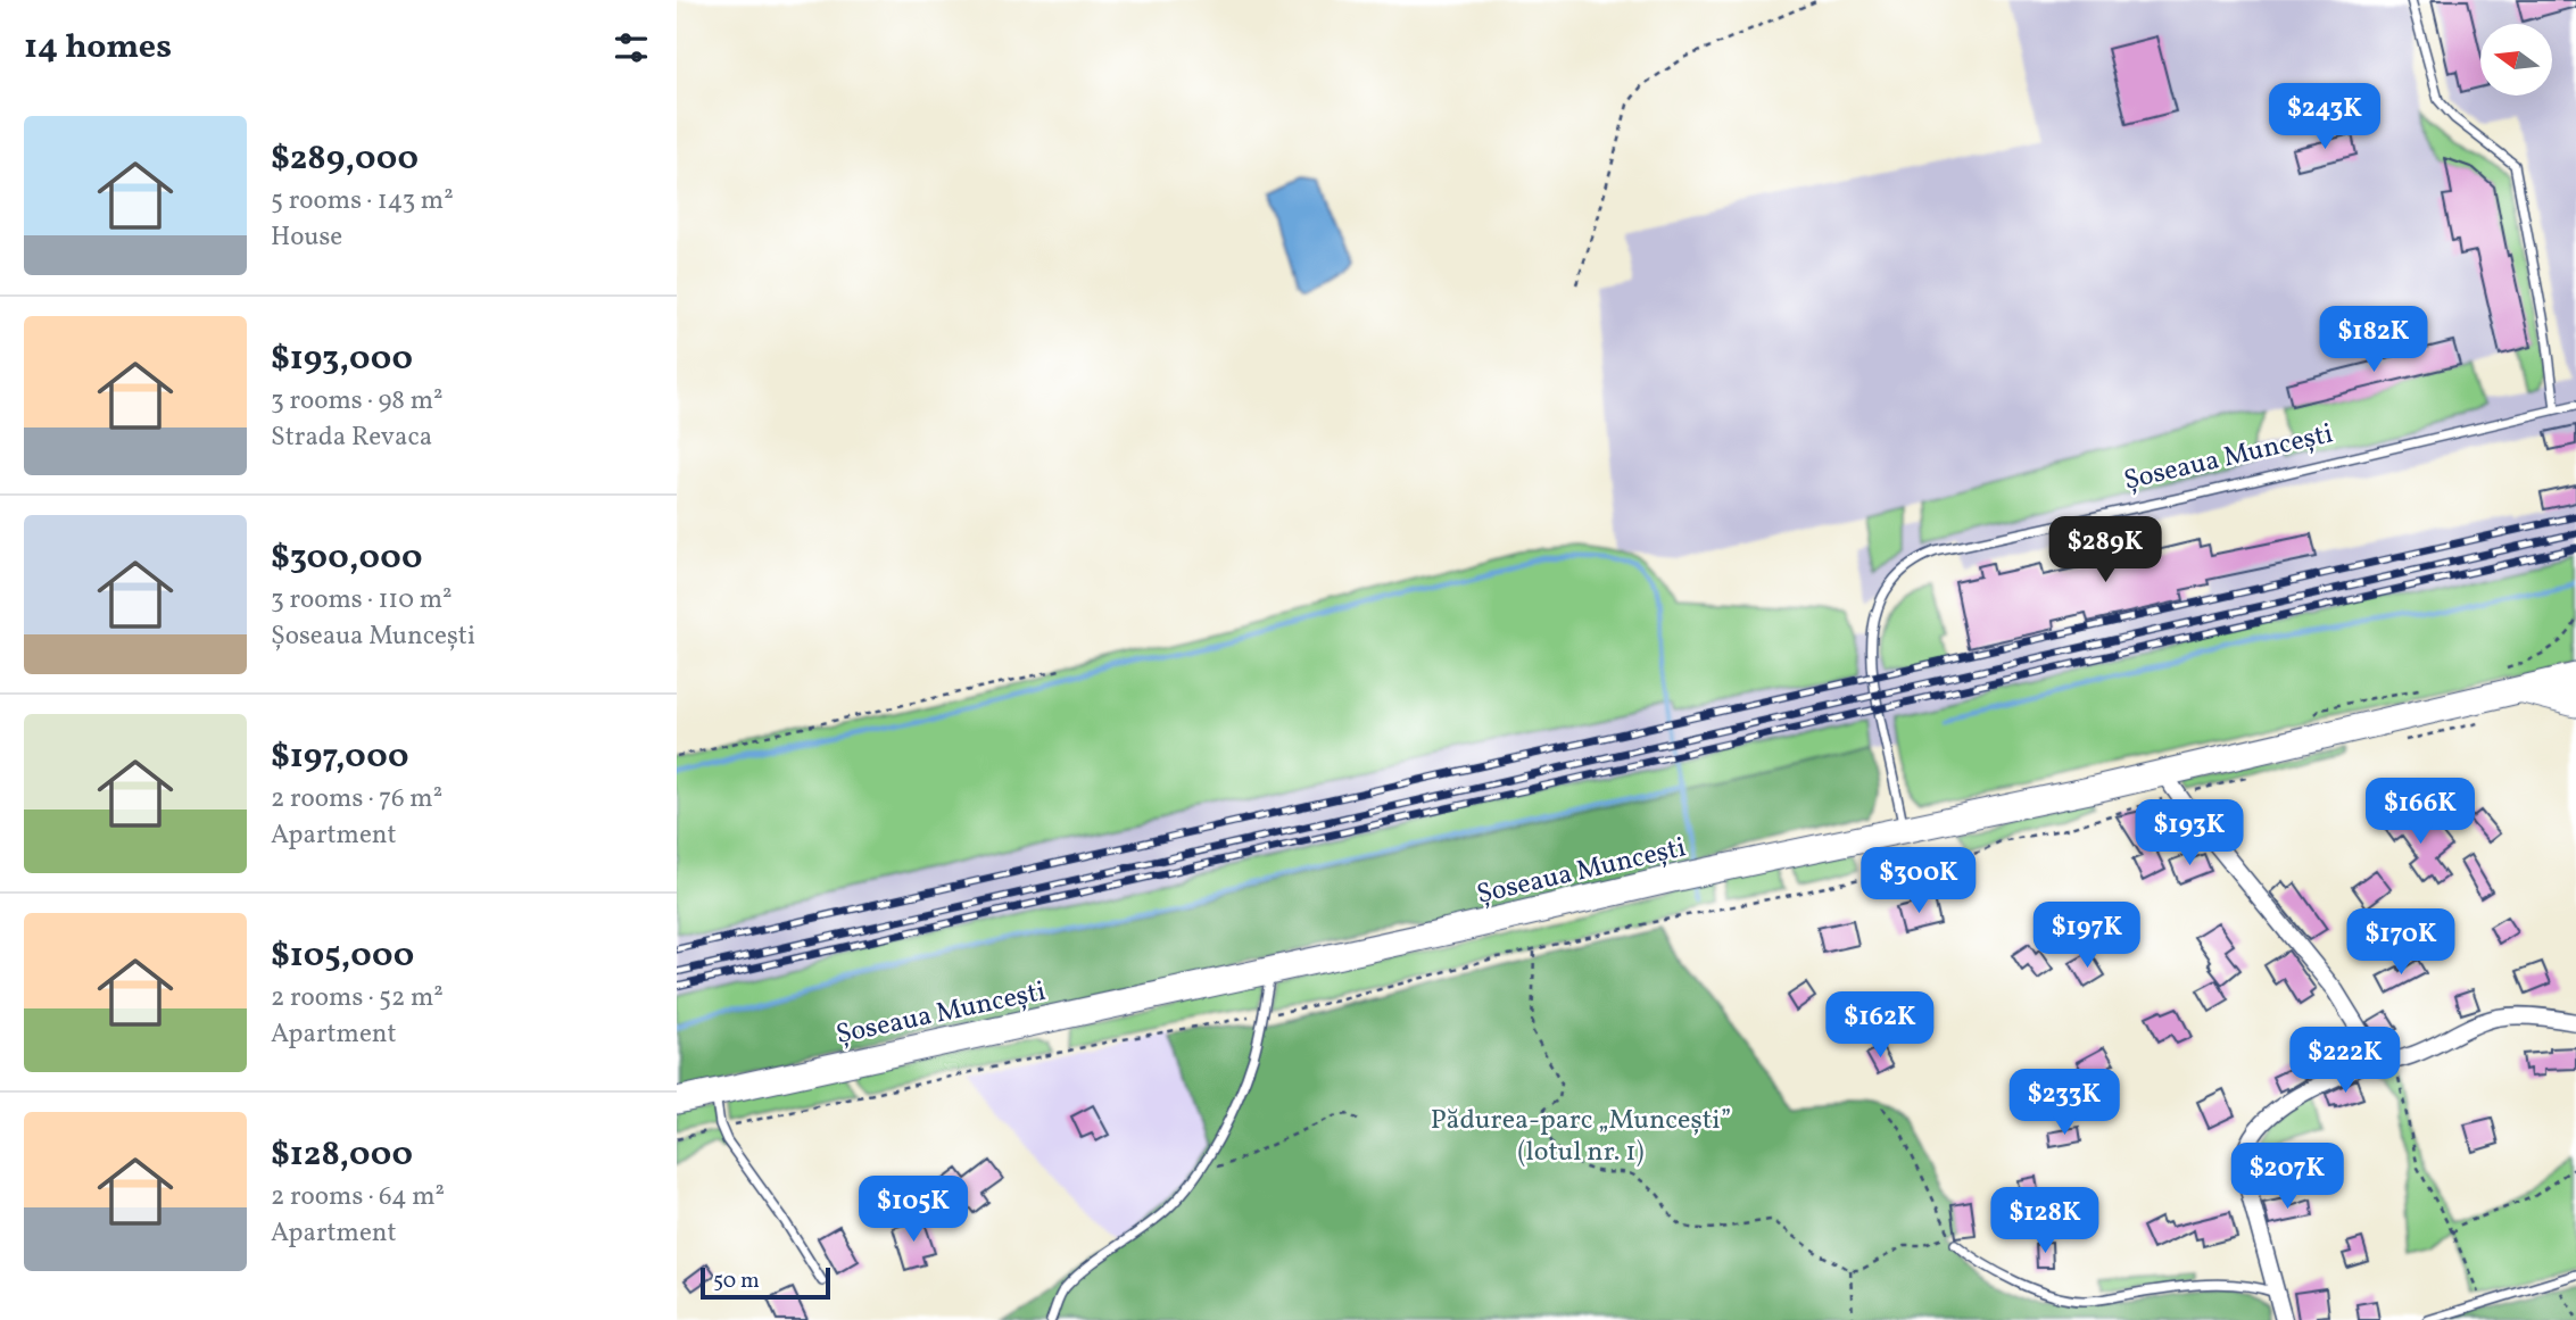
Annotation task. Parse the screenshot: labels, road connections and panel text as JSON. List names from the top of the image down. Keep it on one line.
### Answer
{"streets":{"main road":["Șoseaua Muncești"]},"parks":["Pădurea-parc „Muncești” (lotul nr. 1)"],"scale_bar":"50 m","north":"left","page":{"heading":"14 homes","price":["$243K","$182K","$289K","$166K","$193K","$300K","$197K","$170K","$162K","$222K","$233K","$207K","$105K","$128K"],"list":[{"name":"$289,000","note":"5 rooms · 143 m² · House"},{"name":"$193,000","note":"3 rooms · 98 m² · Strada Revaca"},{"name":"$300,000","note":"3 rooms · 110 m² · Șoseaua Muncești"},{"name":"$197,000","note":"2 rooms · 76 m² · Apartment"},{"name":"$105,000","note":"2 rooms · 52 m² · Apartment"},{"name":"$128,000","note":"2 rooms · 64 m² · Apartment"}],"scale":"50 m"}}
